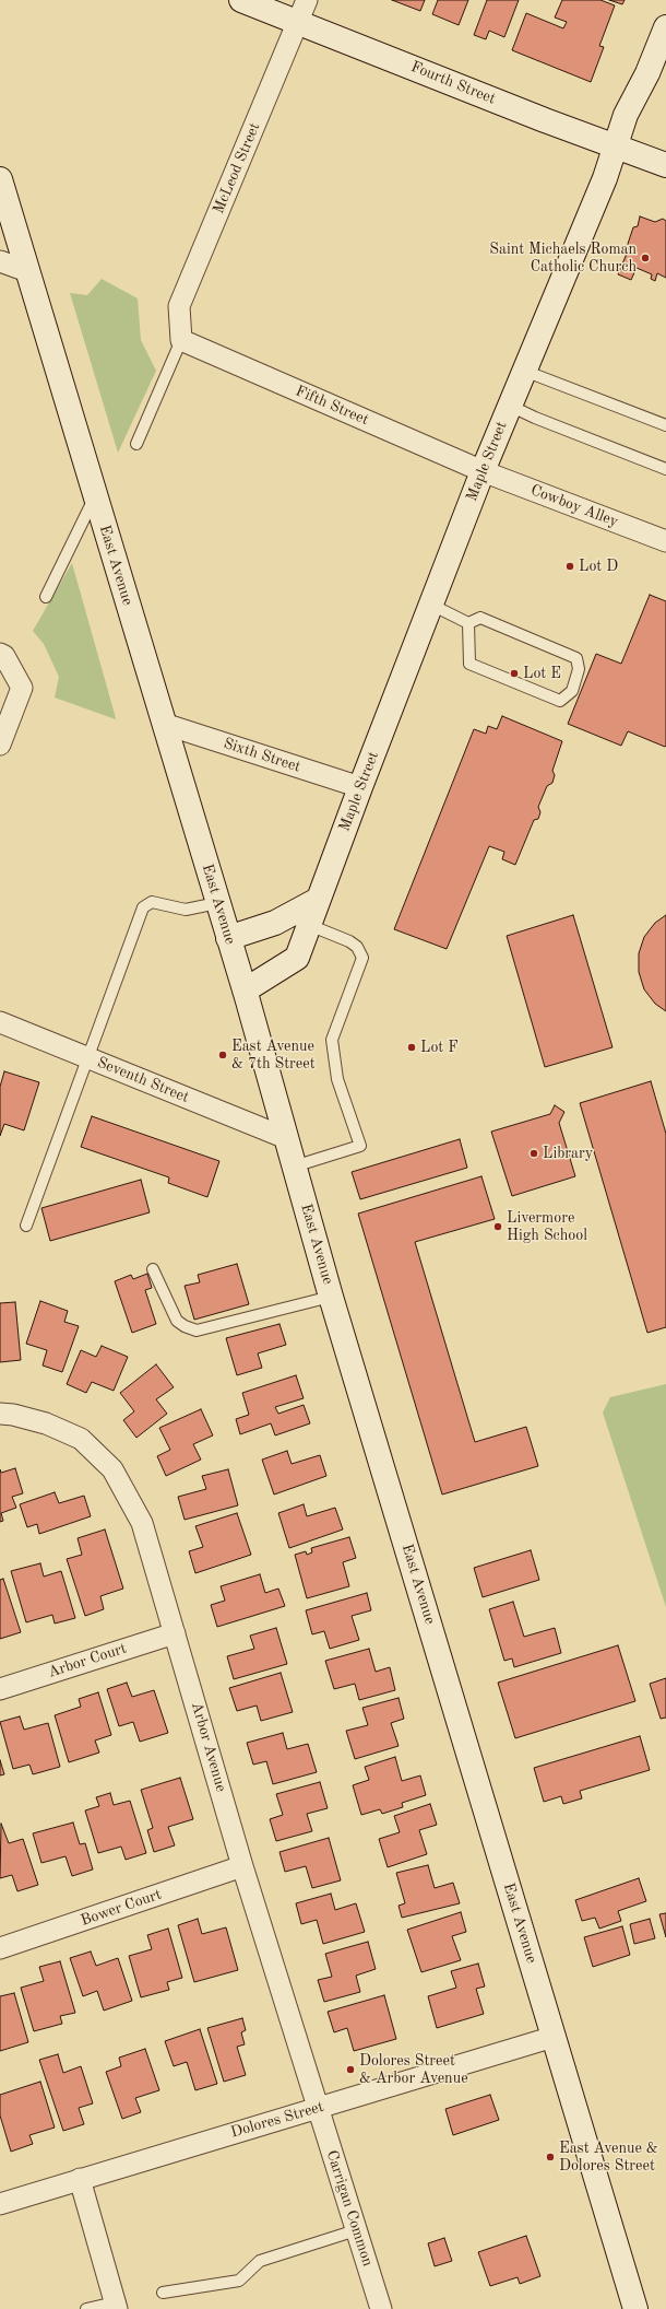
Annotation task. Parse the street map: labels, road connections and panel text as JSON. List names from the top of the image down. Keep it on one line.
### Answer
{"streets":{"main road":["Fourth Street","Maple Street","East Avenue"],"street":["McLeod Street","Fifth Street","Cowboy Alley","Sixth Street","Seventh Street","Arbor Court","Arbor Avenue","Bower Court","Dolores Street","Carrigan Common"]},"crossings":[["Fourth Street","McLeod Street"],["Fourth Street","Maple Street"],["McLeod Street","Fifth Street"],["Fifth Street","Maple Street"],["Fifth Street","Cowboy Alley"],["Maple Street","Cowboy Alley"],["Maple Street","East Avenue"],["Maple Street","Sixth Street"],["East Avenue","Sixth Street"],["East Avenue","Seventh Street"],["East Avenue","Dolores Street"],["Arbor Court","Arbor Avenue"],["Arbor Avenue","Bower Court"],["Arbor Avenue","Dolores Street"],["Arbor Avenue","Carrigan Common"],["Dolores Street","Carrigan Common"]],"places":["Saint Michaels Roman Catholic Church","Lot D","Lot E","Lot F","East Avenue & 7th Street","Library","Livermore High School","Dolores Street & Arbor Avenue","East Avenue & Dolores Street"]}
